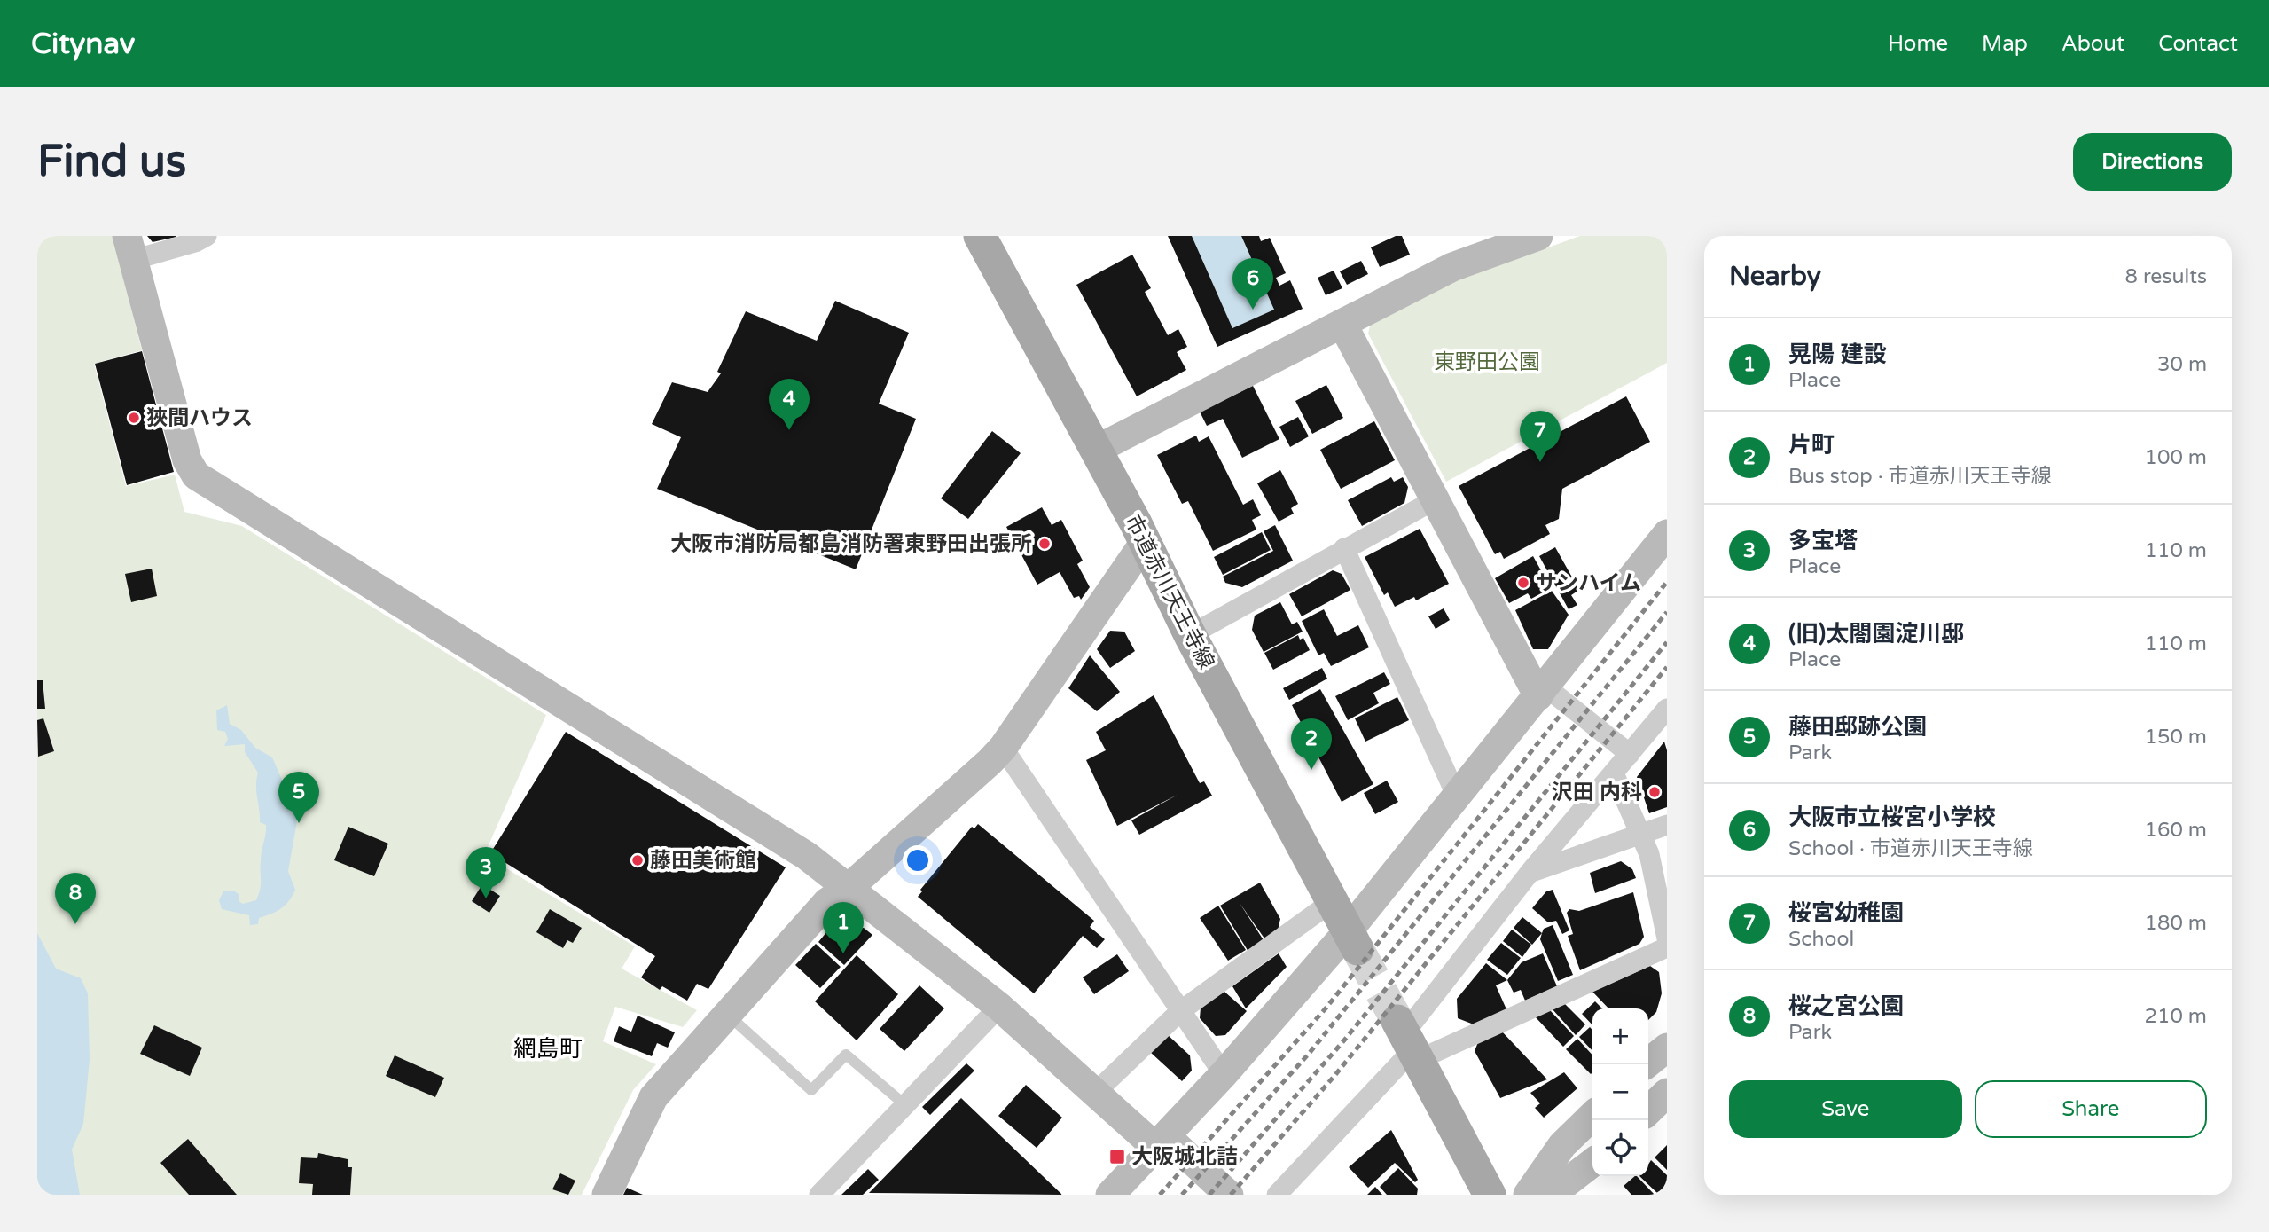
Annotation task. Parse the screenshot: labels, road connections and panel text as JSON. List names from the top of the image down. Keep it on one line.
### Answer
{"streets":{"main road":["市道赤川天王寺線"]},"districts":["網島町"],"parks":["東野田公園"],"places":{"other":["狹間ハウス","大阪市消防局都島消防署東野田出張所","サンハイム","沢田 内科","藤田美術館"],"transit":["大阪城北詰"]},"page":{"header":"Citynav","nav":["Home","Map","About","Contact"],"buttons":["Directions",["Save","Share"]],"title":"Find us","heading":["Nearby","8 results"],"pins":["6","4","7","2","5","3","8","1"],"list":[{"mark":"1","name":"晃陽 建設","note":"Place","value":"30 m"},{"mark":"2","name":"片町","note":"Bus stop · 市道赤川天王寺線","value":"100 m"},{"mark":"3","name":"多宝塔","note":"Place","value":"110 m"},{"mark":"4","name":"(旧)太閤園淀川邸","note":"Place","value":"110 m"},{"mark":"5","name":"藤田邸跡公園","note":"Park","value":"150 m"},{"mark":"6","name":"大阪市立桜宮小学校","note":"School · 市道赤川天王寺線","value":"160 m"},{"mark":"7","name":"桜宮幼稚園","note":"School","value":"180 m"},{"mark":"8","name":"桜之宮公園","note":"Park","value":"210 m"}],"map_buttons":["+","−"]}}
